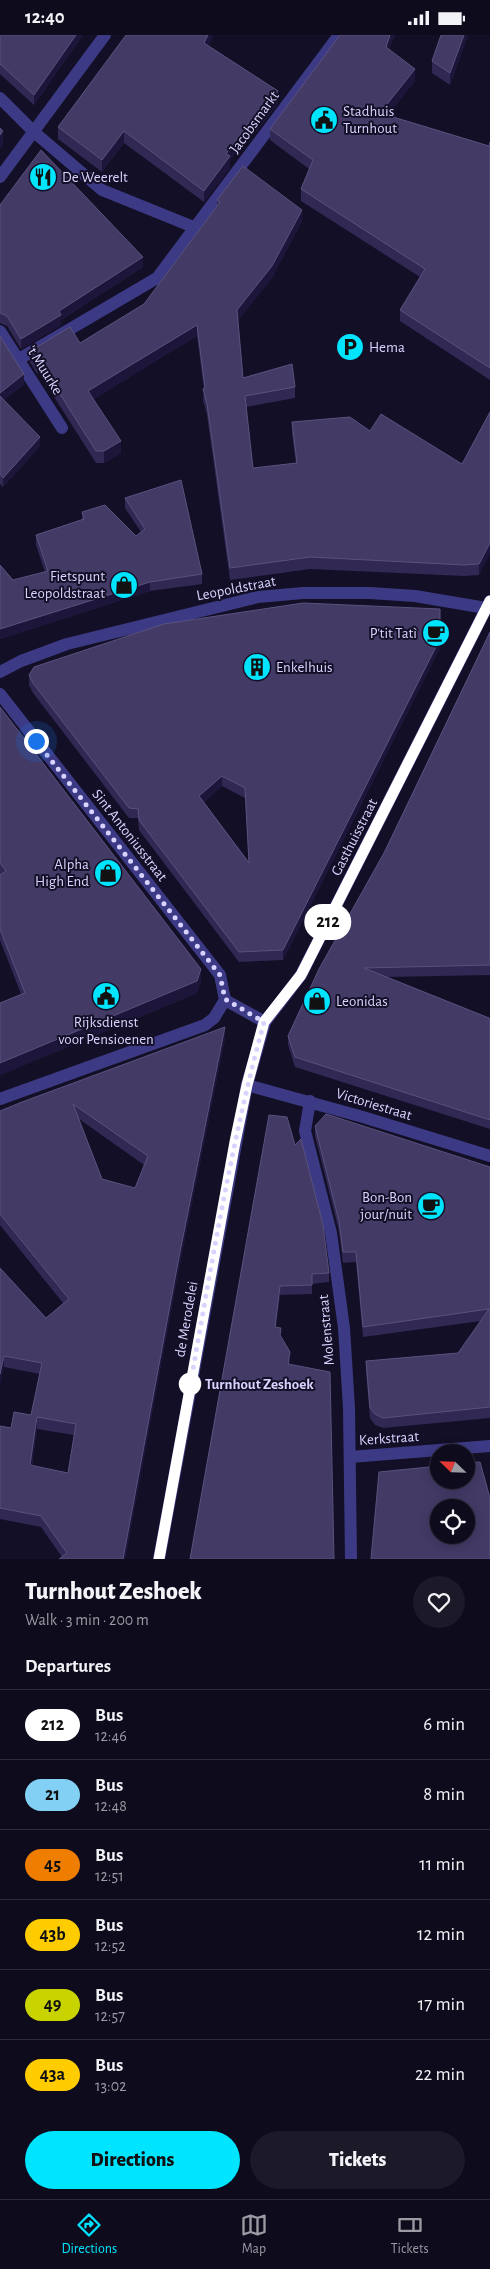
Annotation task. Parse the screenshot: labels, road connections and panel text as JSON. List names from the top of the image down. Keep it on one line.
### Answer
{"streets":{"street":["Jacobsmarkt","'t Muurke","Leopoldstraat","Sint Antoniusstraat","Gasthuisstraat","Victoriestraat","de Merodelei","Molenstraat","Kerkstraat"]},"crossings":[["Jacobsmarkt","'t Muurke"],["Leopoldstraat","Gasthuisstraat"],["Gasthuisstraat","Victoriestraat"],["Gasthuisstraat","de Merodelei"],["Victoriestraat","de Merodelei"],["Victoriestraat","Molenstraat"],["Molenstraat","Kerkstraat"]],"places":{"public building":["Stadhuis Turnhout","Rijksdienst voor Pensioenen"],"restaurant":["De Weerelt"],"parking":["Hema"],"shop":["Fietspunt Leopoldstraat","Alpha High End","Leonidas"],"cafe":["P'tit Tatì","Bon-Bon jour/nuit"],"building":["Enkelhuis"],"other":["Turnhout Zeshoek"]},"lines":["bus line 212"],"north":"top left","page":{"status":"12:40","on_map":"212","heading":[["Turnhout Zeshoek","Walk · 3 min · 200 m"],"Departures"],"list":[{"mark":"212","name":"Bus","note":"12:46","value":"6 min"},{"mark":"21","name":"Bus","note":"12:48","value":"8 min"},{"mark":"45","name":"Bus","note":"12:51","value":"11 min"},{"mark":"43b","name":"Bus","note":"12:52","value":"12 min"},{"mark":"49","name":"Bus","note":"12:57","value":"17 min"},{"mark":"43a","name":"Bus","note":"13:02","value":"22 min"}],"buttons":["Directions","Tickets"],"tabs":["Directions","Map","Tickets"]}}
